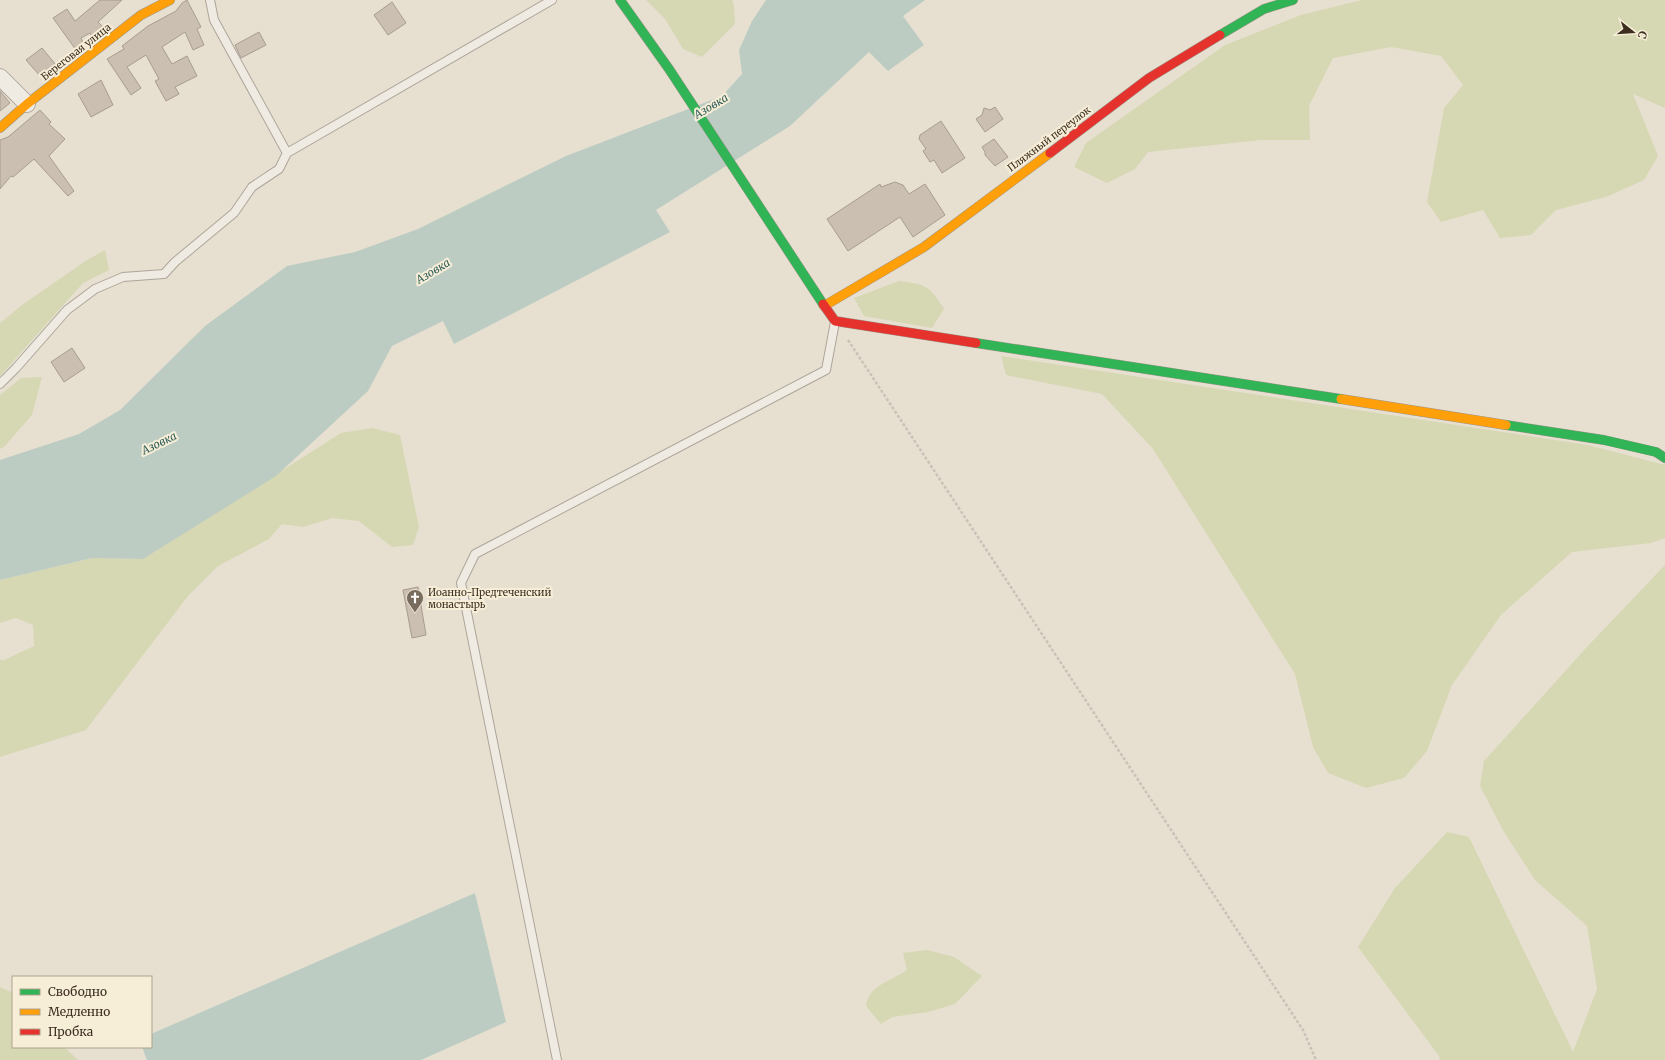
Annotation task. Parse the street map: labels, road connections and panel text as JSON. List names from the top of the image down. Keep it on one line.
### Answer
{"streets":{"street":["Береговая улица","Пляжный переулок"]},"water":["Азовка"],"places":{"church":["Иоанно-Предтеченский монастырь"]},"legend":["Свободно","Медленно","Пробка"],"north":"right"}
